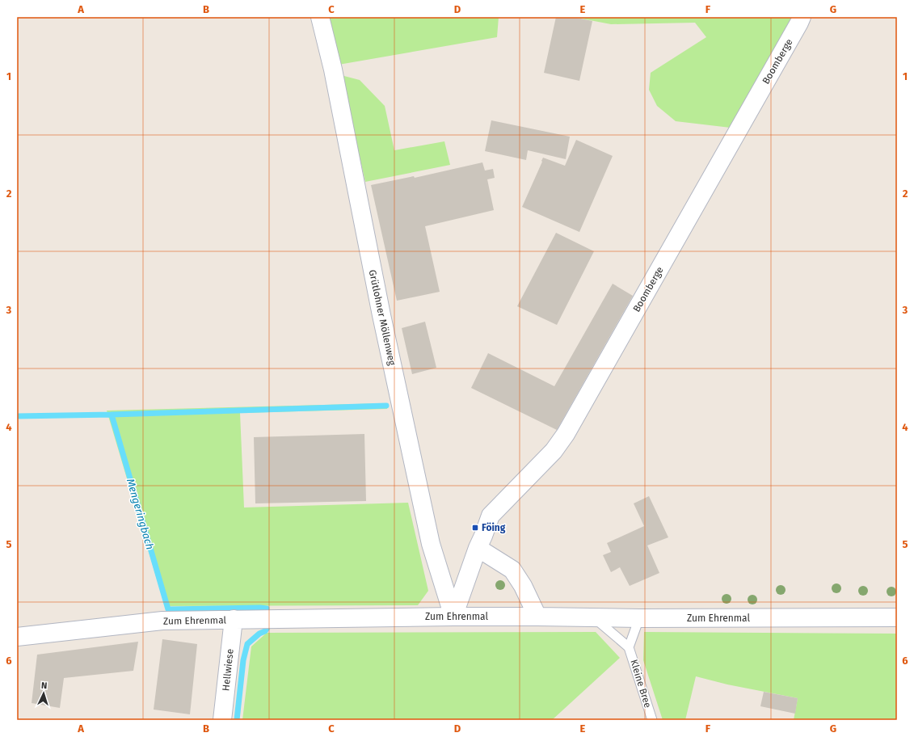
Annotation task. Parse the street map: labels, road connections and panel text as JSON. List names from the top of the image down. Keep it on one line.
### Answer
{"streets":{"street":["Boomberge","Grütlohner Möllenweg","Zum Ehrenmal","Hellwiese"],"lane":["Kleine Bree"]},"crossings":[["Boomberge","Grütlohner Möllenweg"],["Boomberge","Zum Ehrenmal"],["Grütlohner Möllenweg","Zum Ehrenmal"],["Zum Ehrenmal","Hellwiese"],["Zum Ehrenmal","Kleine Bree"]],"water":["Mengeringbach"],"places":{"transit":["Föing"]},"north":"top","grid":{"columns":["A","B","C","D","E","F","G"],"rows":["1","2","3","4","5","6"]}}
